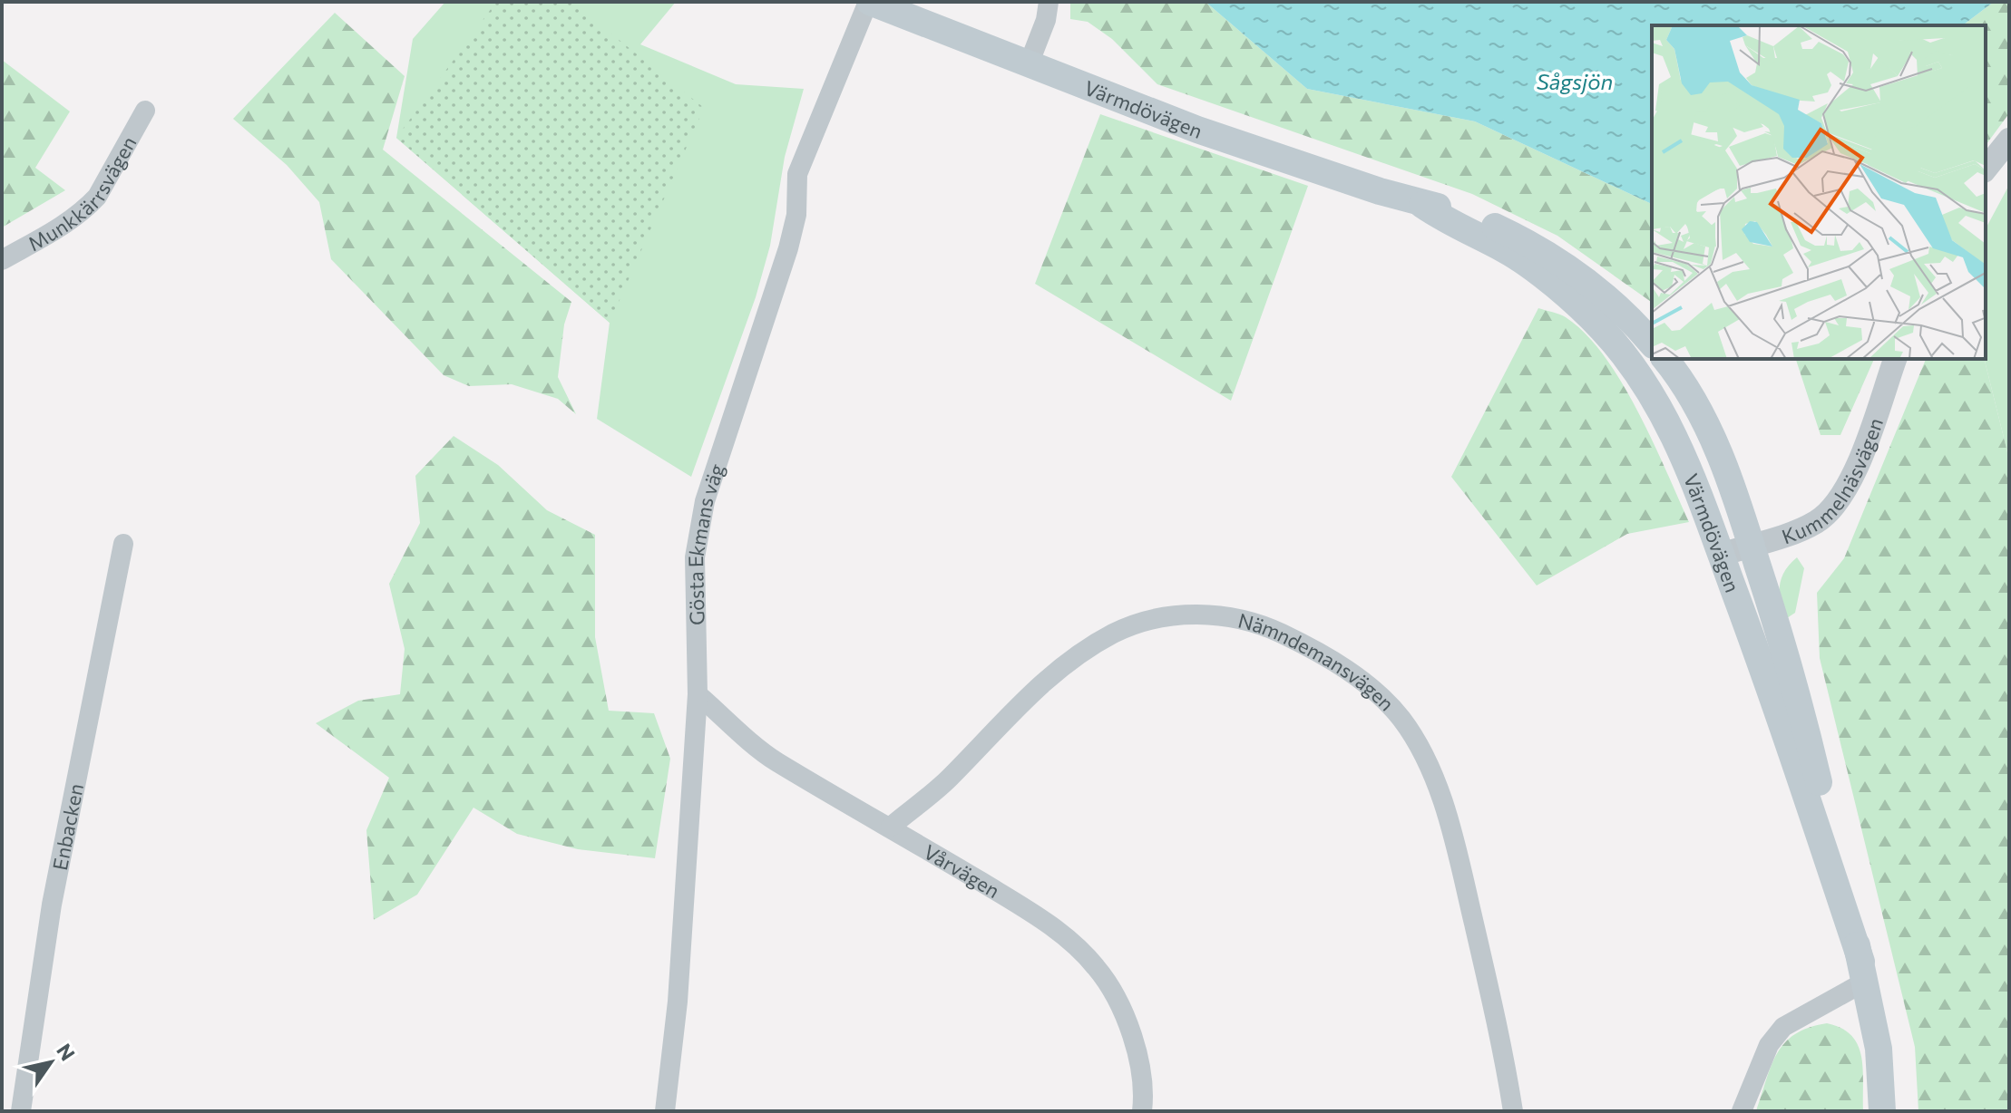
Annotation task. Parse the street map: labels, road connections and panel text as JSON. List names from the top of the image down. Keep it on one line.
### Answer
{"streets":{"main road":["Värmdövägen"],"street":["Munkkärrsvägen","Kummelnäsvägen","Gösta Ekmans väg","Nämndemansvägen","Enbacken","Vårvägen"]},"crossings":[["Värmdövägen","Kummelnäsvägen"],["Värmdövägen","Gösta Ekmans väg"],["Gösta Ekmans väg","Vårvägen"],["Nämndemansvägen","Vårvägen"]],"water":["Sågsjön"],"north":"top right"}
